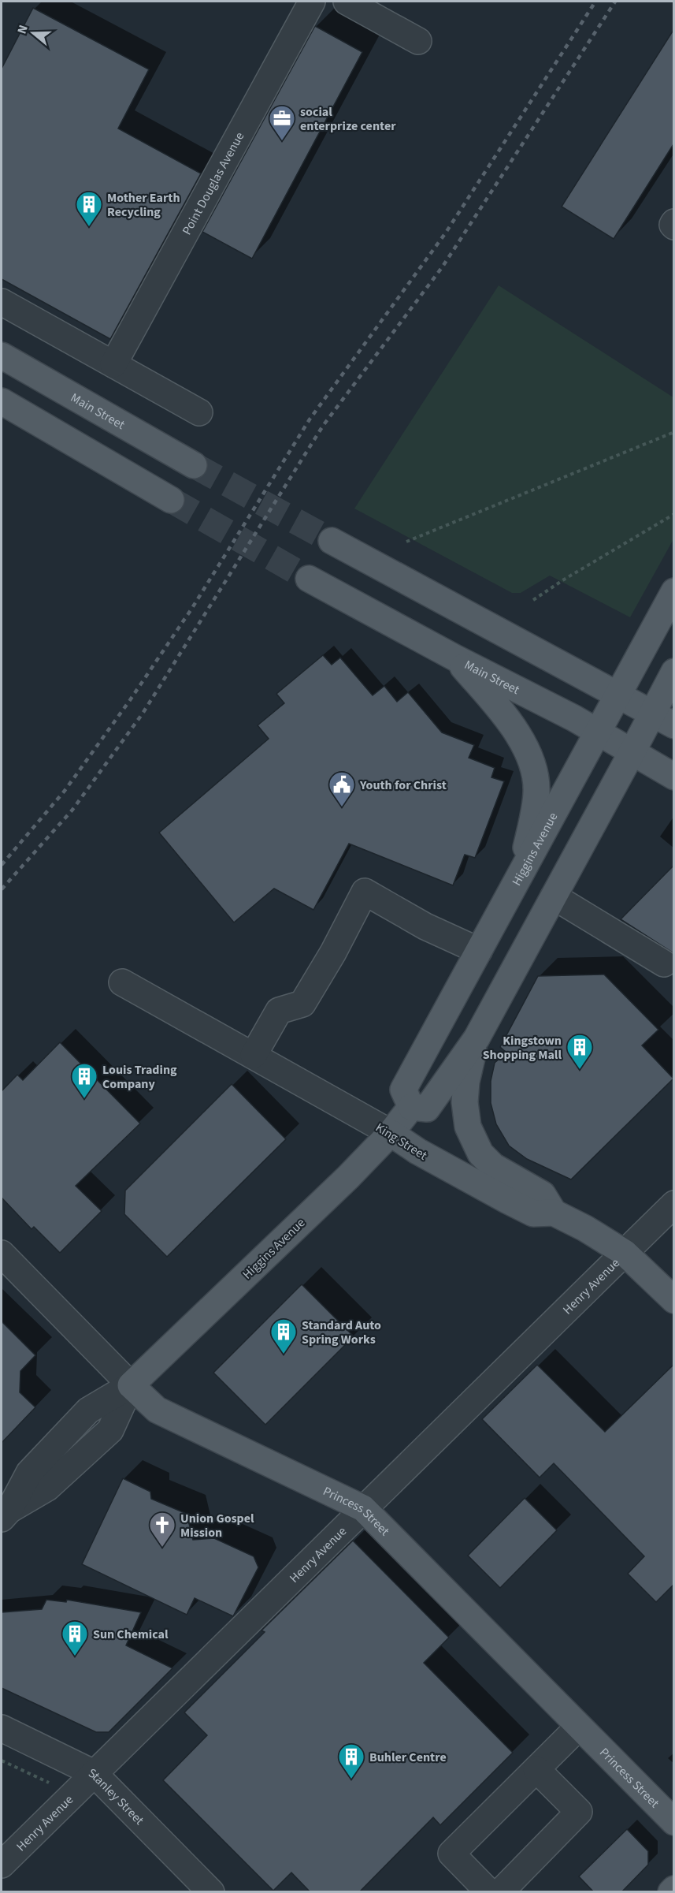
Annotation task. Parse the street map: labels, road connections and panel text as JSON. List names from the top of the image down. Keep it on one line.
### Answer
{"streets":{"main road":["Main Street","Higgins Avenue","King Street","Princess Street"],"street":["Point Douglas Avenue","Henry Avenue","Stanley Street"]},"crossings":[["Main Street","Higgins Avenue"],["Higgins Avenue","King Street"],["Higgins Avenue","Princess Street"],["King Street","Henry Avenue"],["Henry Avenue","Princess Street"],["Henry Avenue","Stanley Street"]],"places":{"office":["social enterprize center"],"building":["Mother Earth Recycling","Kingstown Shopping Mall","Louis Trading Company","Standard Auto Spring Works","Sun Chemical","Buhler Centre"],"public building":["Youth for Christ"],"church":["Union Gospel Mission"]},"north":"left"}
